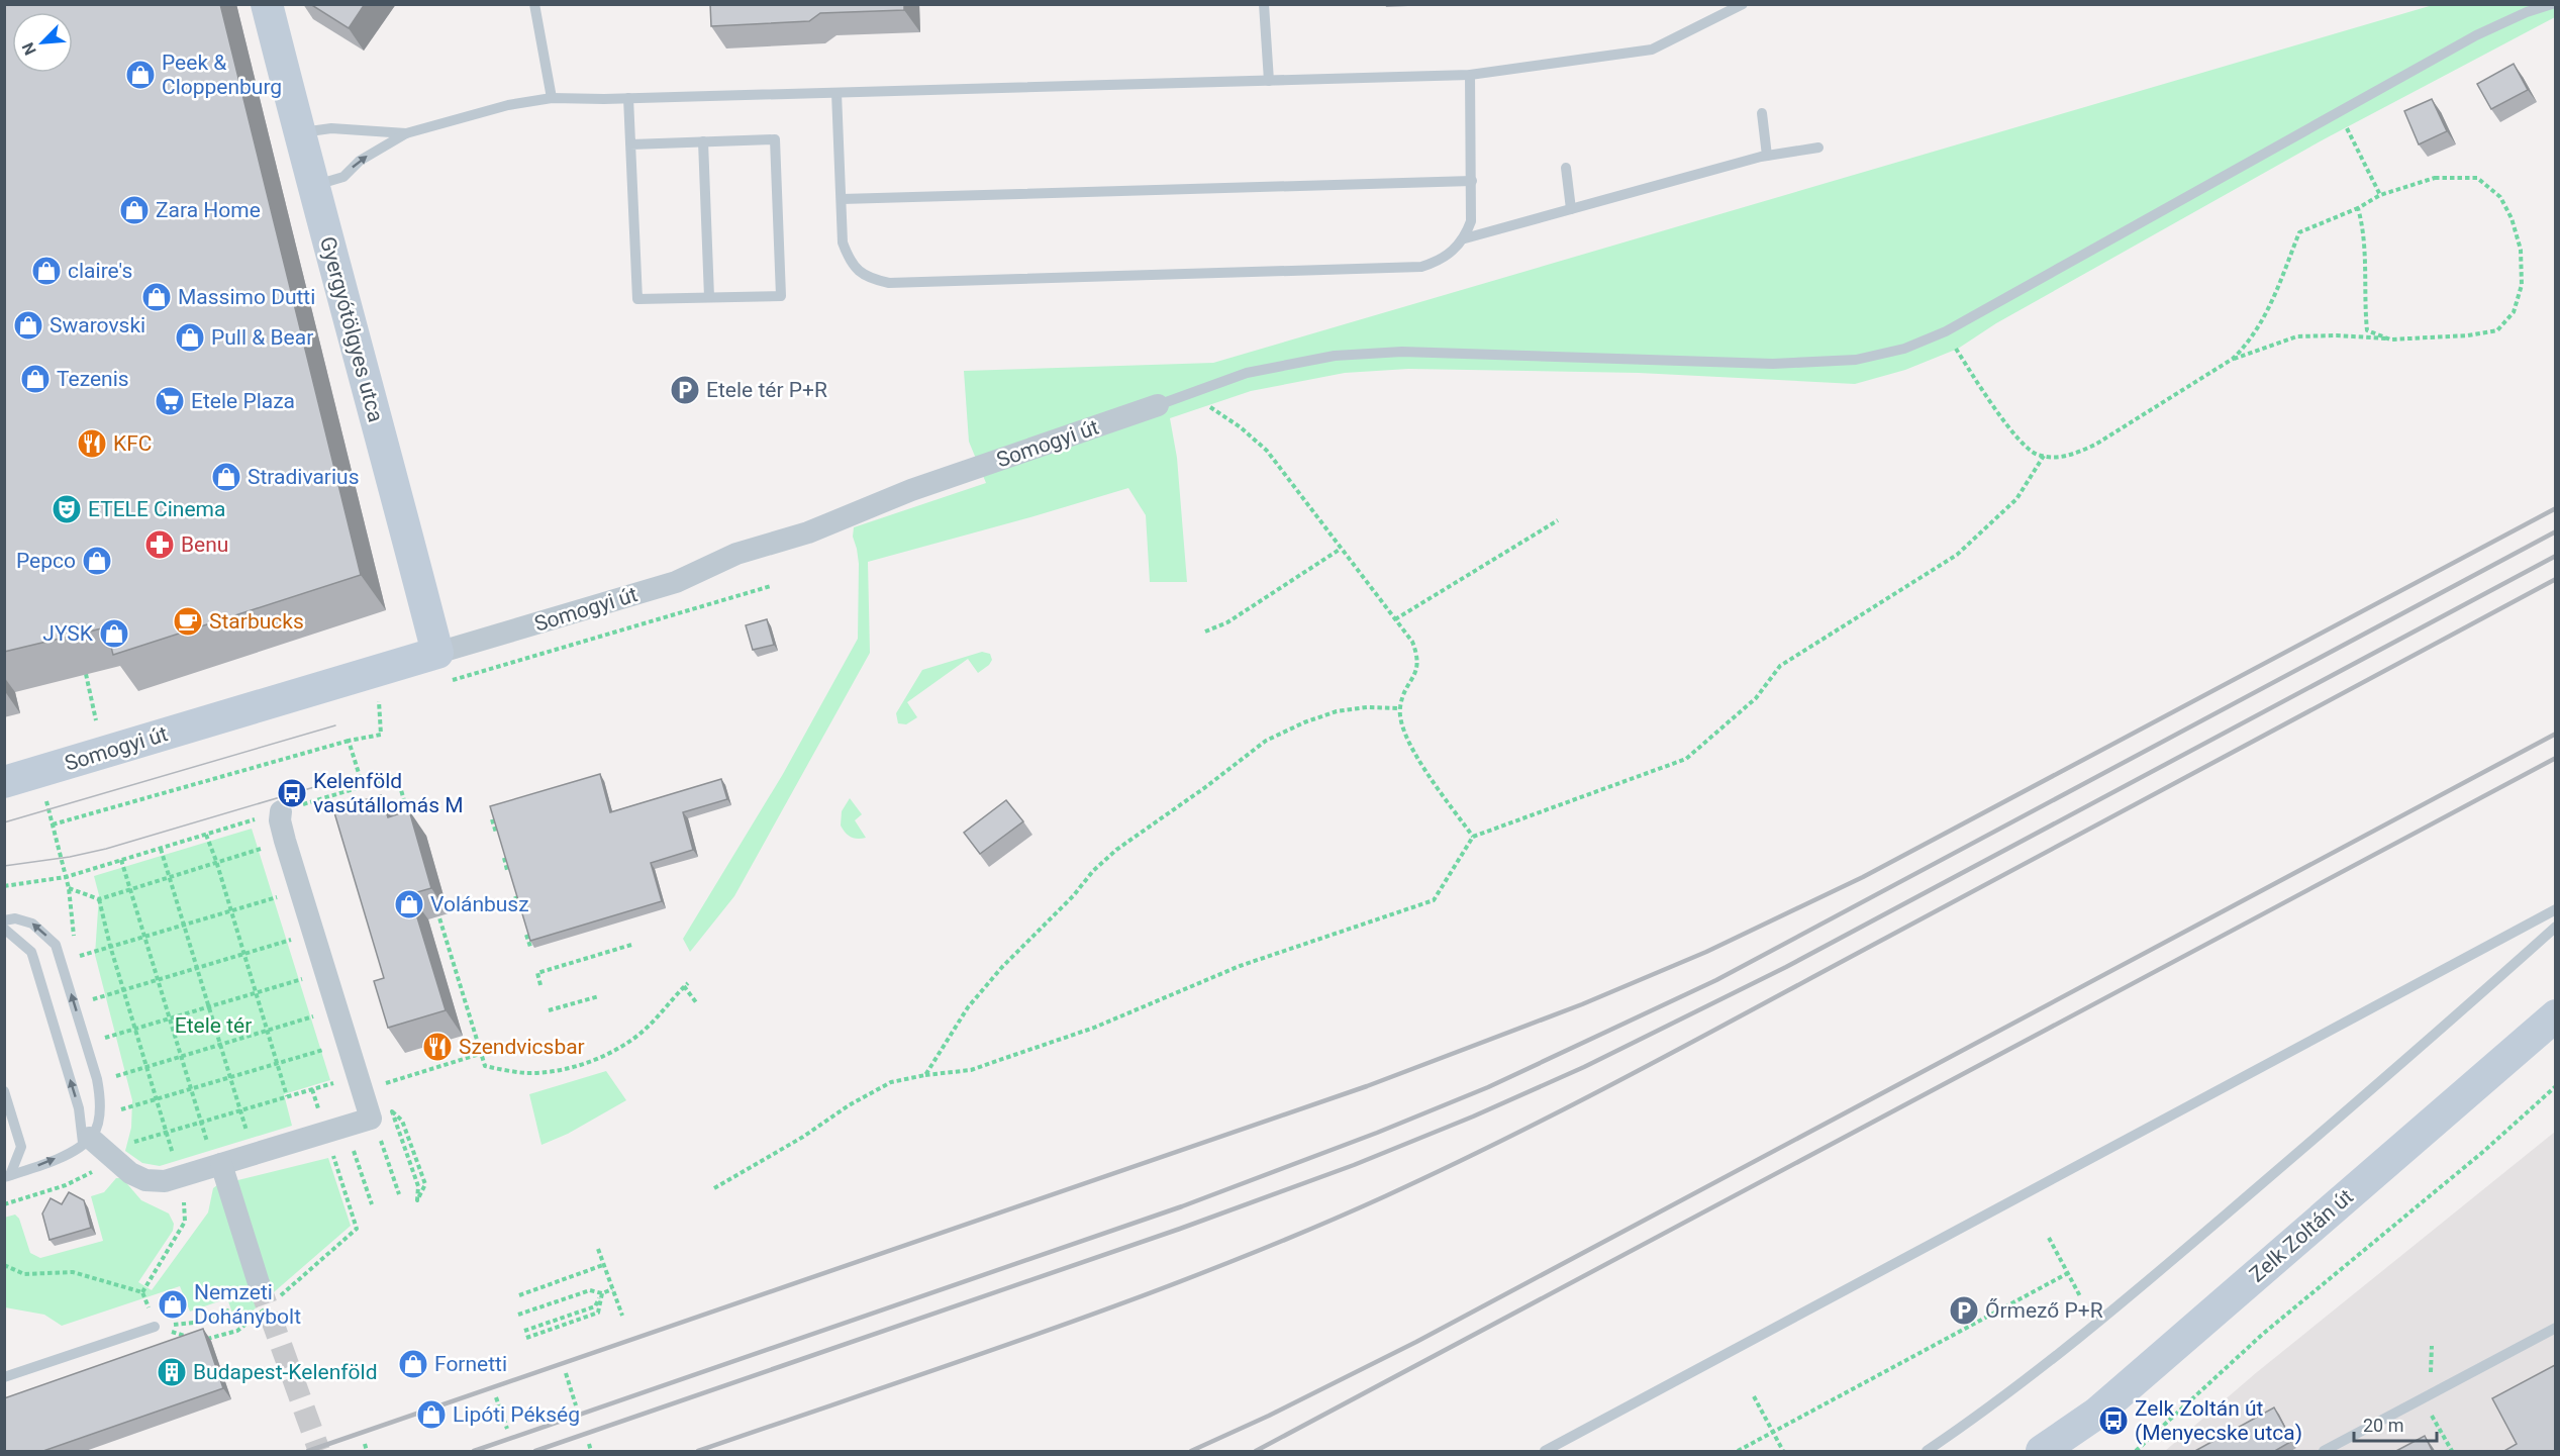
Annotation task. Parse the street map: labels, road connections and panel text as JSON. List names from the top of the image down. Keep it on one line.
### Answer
{"streets":{"main road":["Gyergyótölgyes utca","Somogyi út","Zelk Zoltán út"]},"crossings":[["Gyergyótölgyes utca","Somogyi út"]],"parks":["Etele tér"],"places":{"shop":["Peek & Cloppenburg","Zara Home","claire's","Massimo Dutti","Swarovski","Pull & Bear","Tezenis","Stradivarius","Pepco","JYSK","Volánbusz","Nemzeti Dohánybolt","Fornetti","Lipóti Pékség"],"parking":["Etele tér P+R","Őrmező P+R"],"supermarket":["Etele Plaza"],"restaurant":["KFC","Szendvicsbar"],"theatre":["ETELE Cinema"],"pharmacy":["Benu"],"cafe":["Starbucks"],"bus stop":["Kelenföld vasútállomás M","Zelk Zoltán út (Menyecske utca)"],"building":["Budapest-Kelenföld"]},"scale_bar":"20 m","north":"bottom left"}
